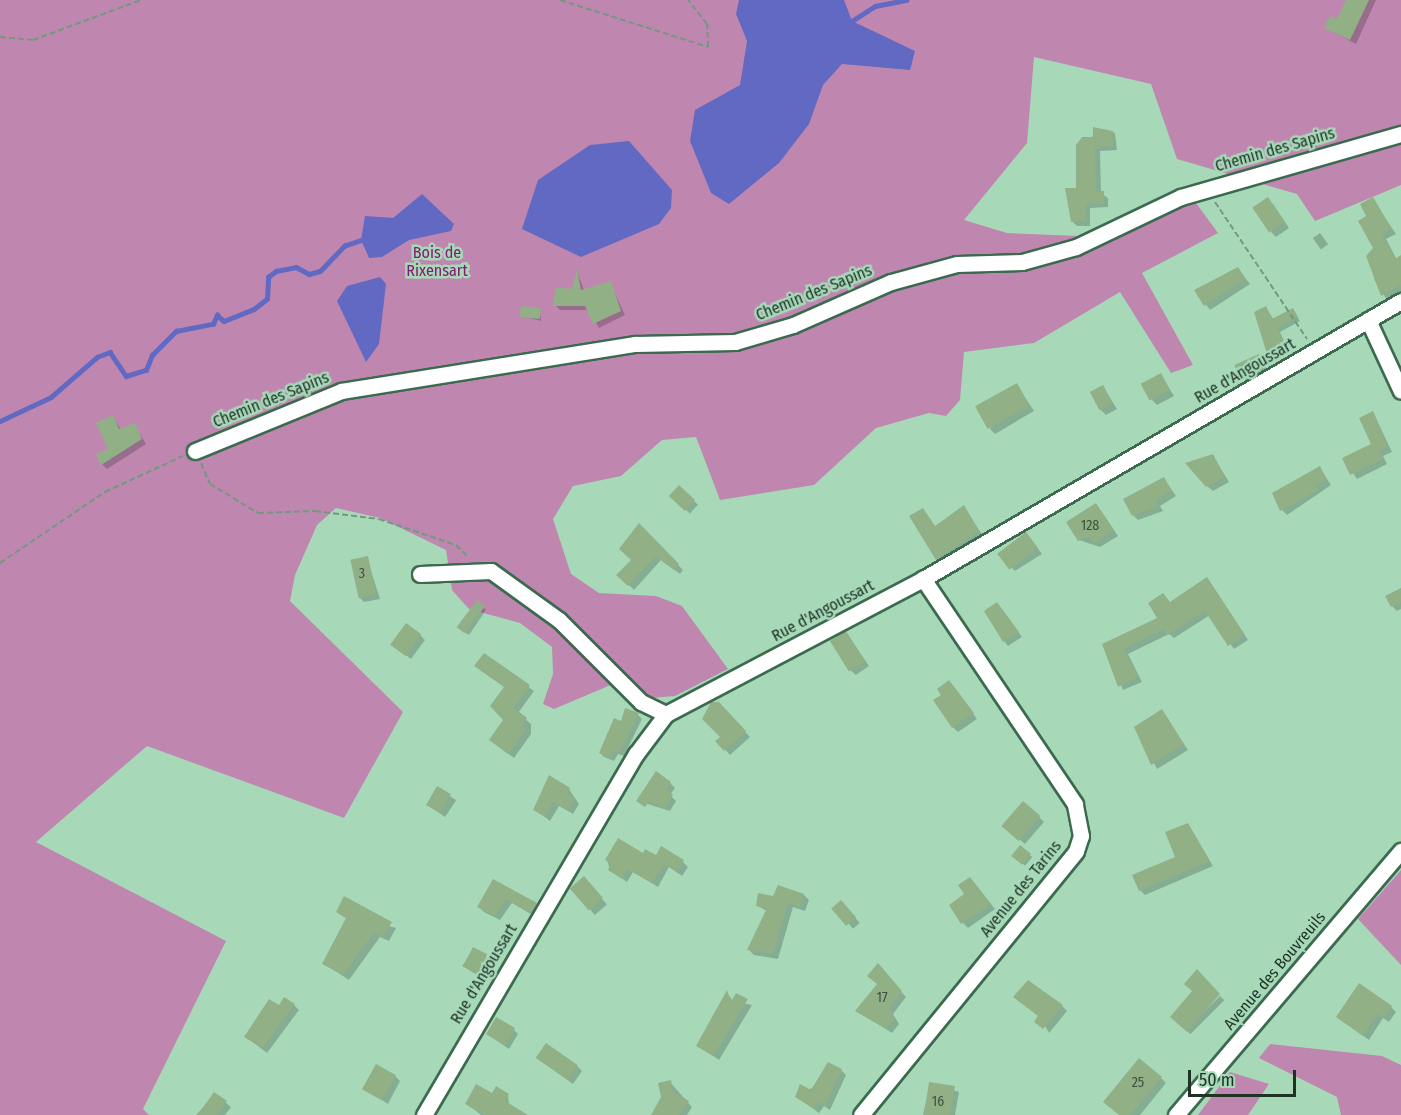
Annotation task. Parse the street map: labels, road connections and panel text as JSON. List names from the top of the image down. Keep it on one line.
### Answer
{"streets":{"street":["Chemin des Sapins","Rue d'Angoussart","Avenue des Tarins","Avenue des Bouvreuils"]},"crossings":[["Rue d'Angoussart","Avenue des Tarins"]],"parks":["Bois de Rixensart"],"house_numbers":["128","3","17","25","16"],"scale_bar":"50 m"}
